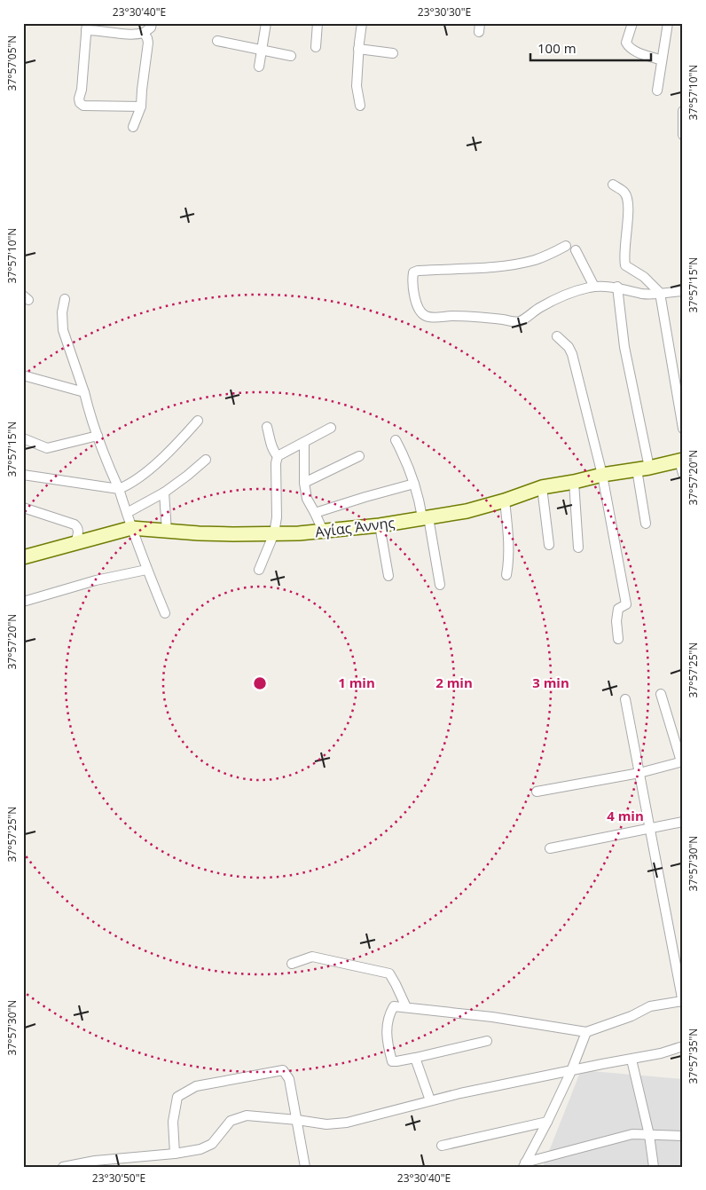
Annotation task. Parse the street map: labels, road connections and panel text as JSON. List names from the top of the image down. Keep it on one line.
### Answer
{"streets":{"street":["Αγίας Άννης"]},"scale_bar":"100 m","coordinates":["23°30'40\"E","23°30'30\"E","37°57'05\"N","37°57'10\"N","37°57'15\"N","37°57'20\"N","37°57'25\"N","37°57'30\"N","37°57'35\"N","23°30'50\"E"],"rings":["1 min","2 min","3 min","4 min"]}
